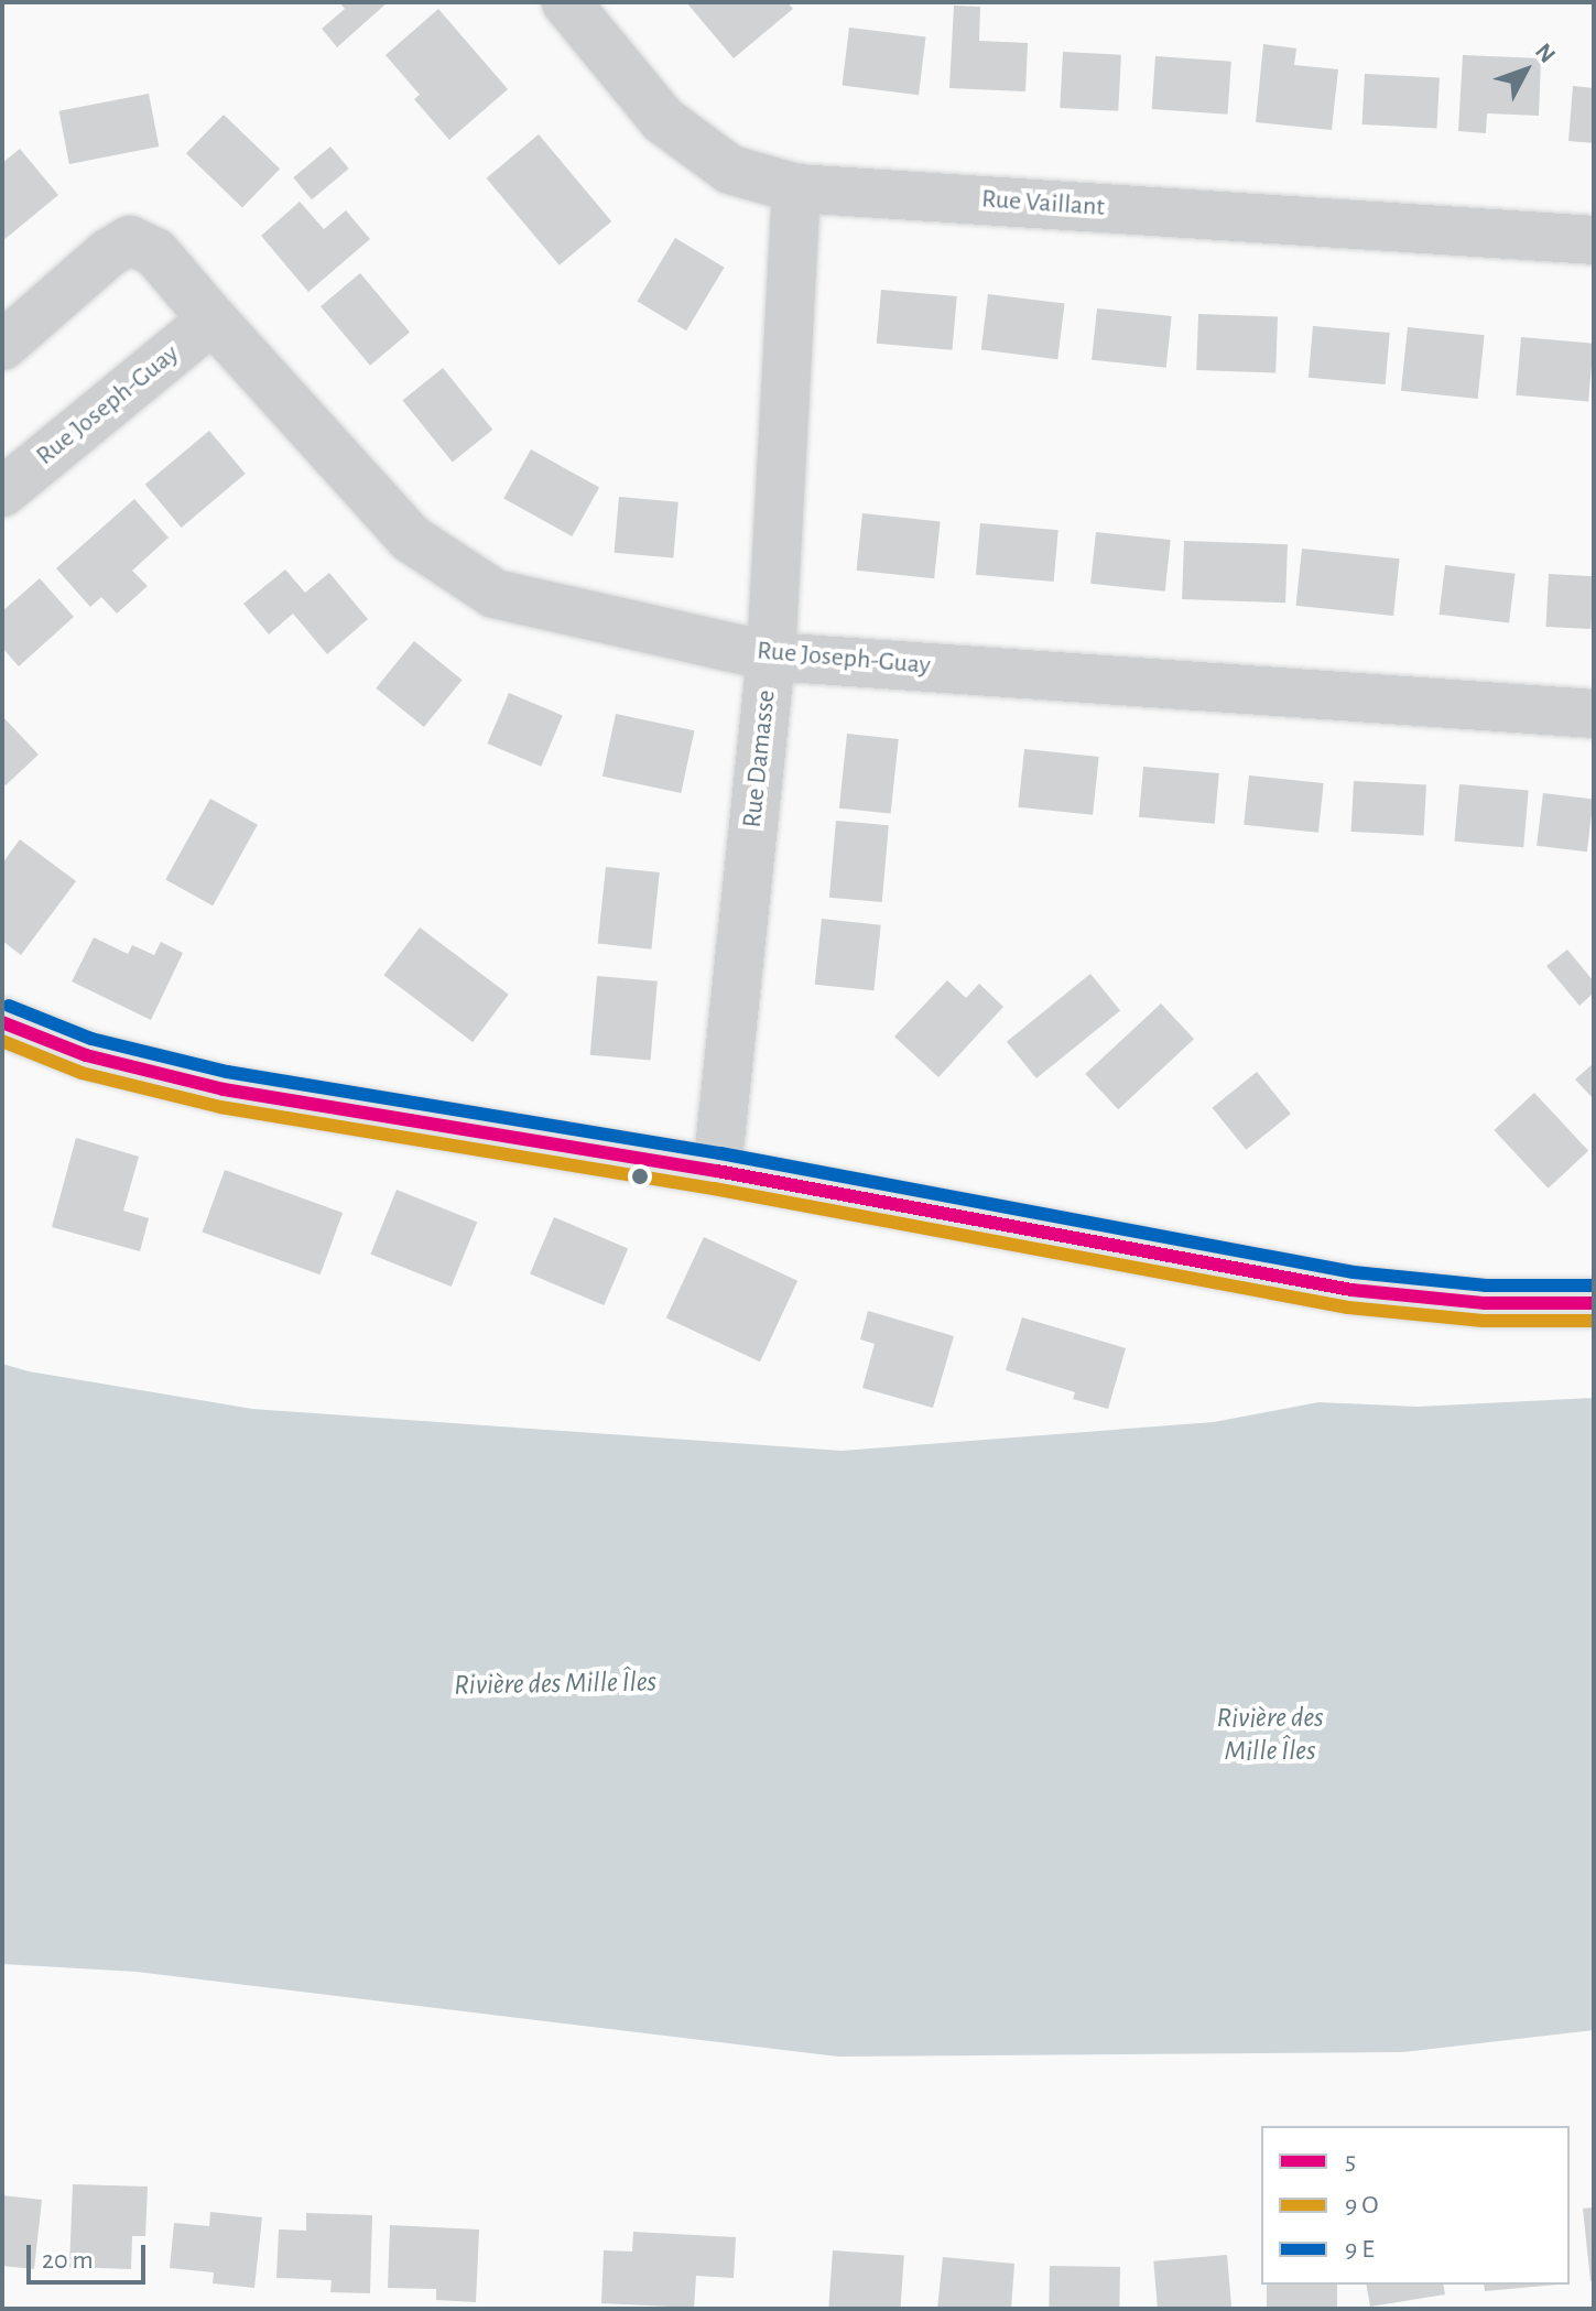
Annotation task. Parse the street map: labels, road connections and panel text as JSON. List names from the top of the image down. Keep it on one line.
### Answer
{"streets":{"street":["Rue Vaillant","Rue Joseph-Guay","Rue Damasse"]},"crossings":[["Rue Vaillant","Rue Damasse"],["Rue Joseph-Guay","Rue Damasse"]],"water":["Rivière des Mille Îles"],"lines":["transit line 5"],"legend":["5","9 O","9 E"],"scale_bar":"20 m","north":"top right"}
